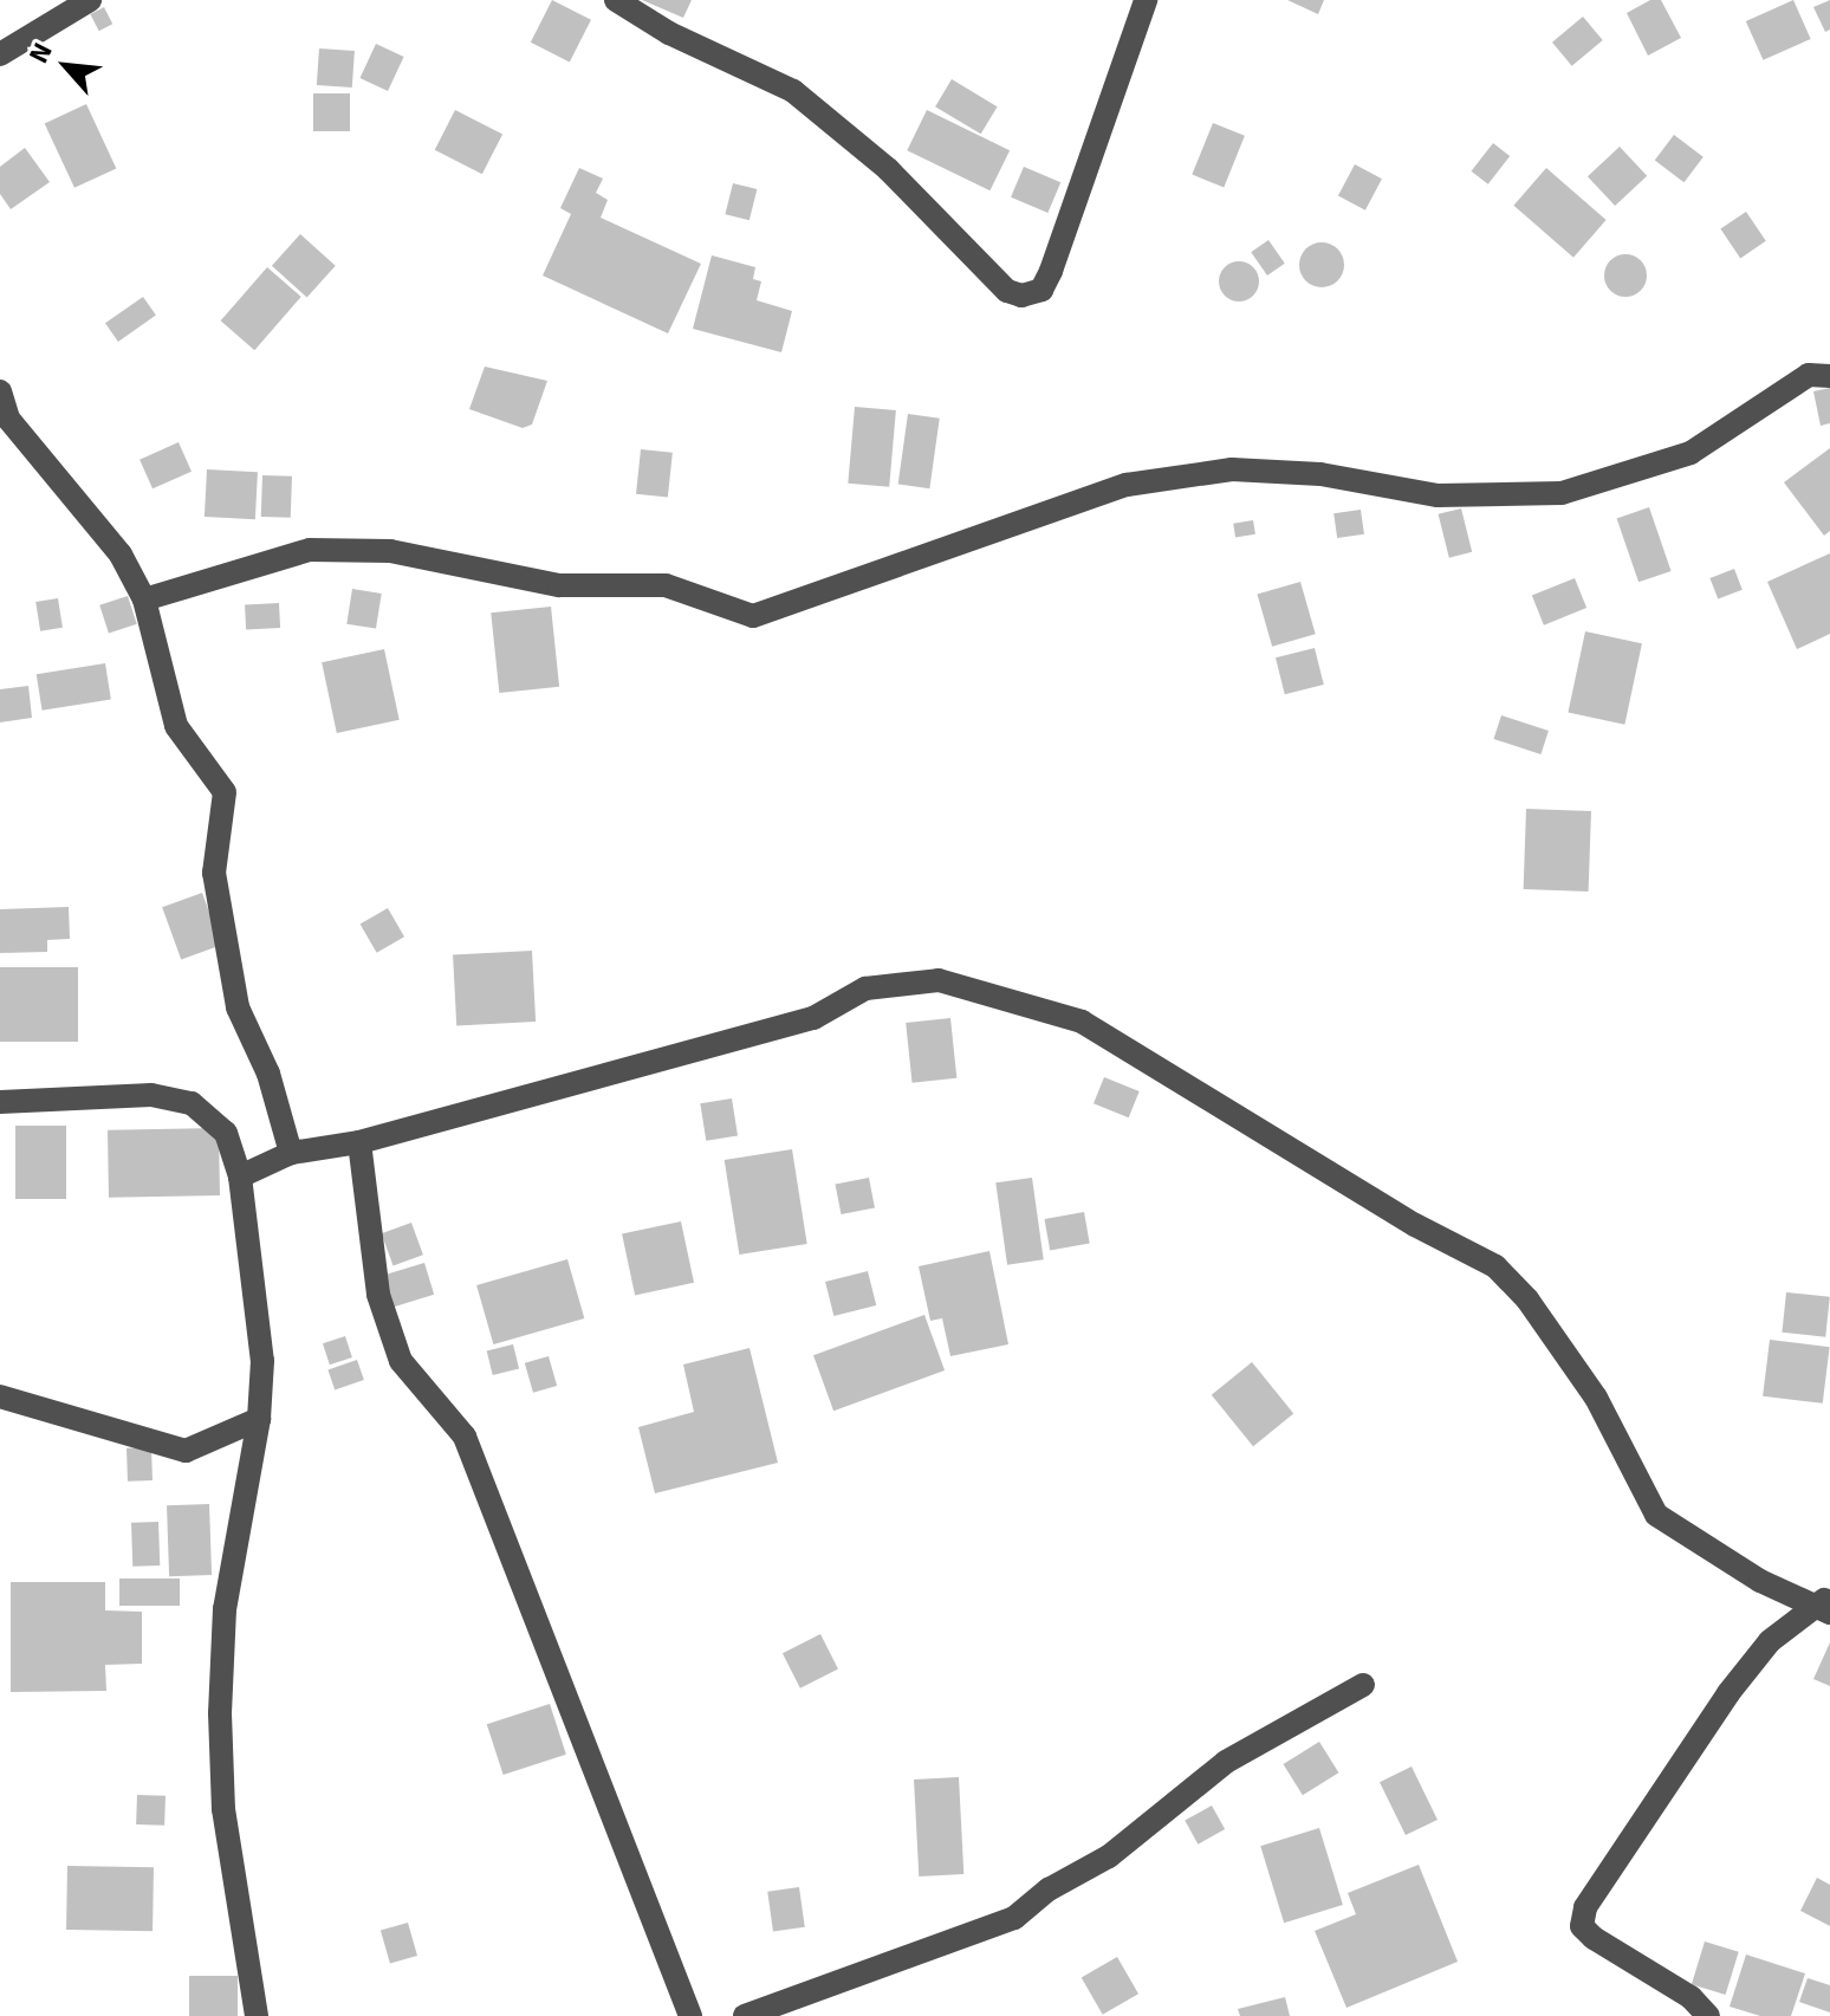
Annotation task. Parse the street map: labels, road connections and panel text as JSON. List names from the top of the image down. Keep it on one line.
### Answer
{"north":"top left"}
